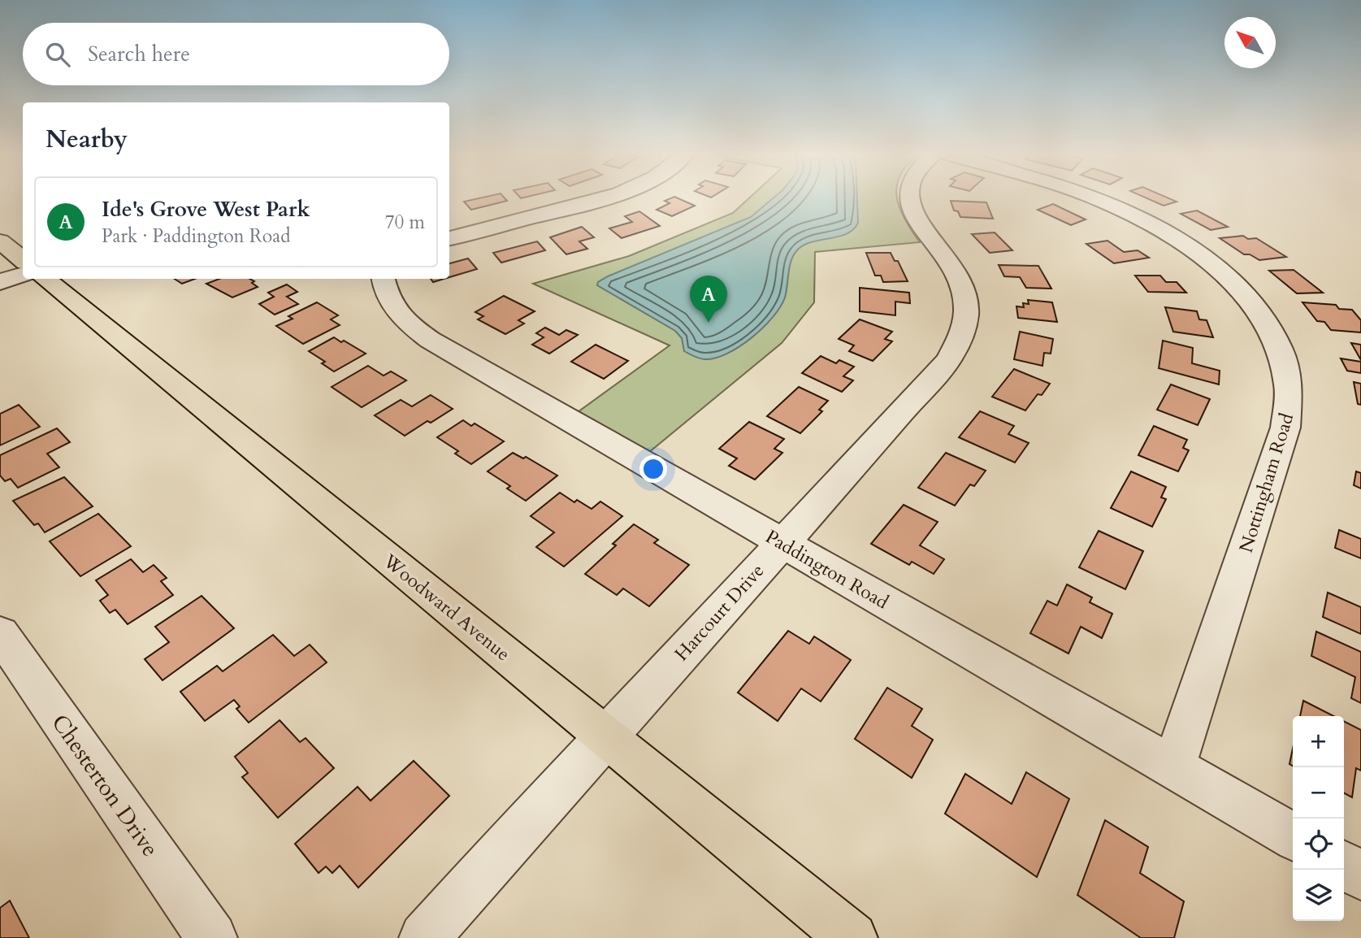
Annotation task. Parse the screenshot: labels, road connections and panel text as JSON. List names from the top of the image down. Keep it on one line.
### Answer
{"streets":{"main road":["Woodward Avenue"],"street":["Nottingham Road","Paddington Road","Harcourt Drive","Chesterton Drive"]},"crossings":[["Nottingham Road","Paddington Road"],["Paddington Road","Harcourt Drive"],["Woodward Avenue","Harcourt Drive"]],"north":"top left","page":{"search":"Search here","heading":"Nearby","list":[{"mark":"A","name":"Ide's Grove West Park","note":"Park · Paddington Road","value":"70 m"}],"pins":"A","map_buttons":["+","−"]}}
